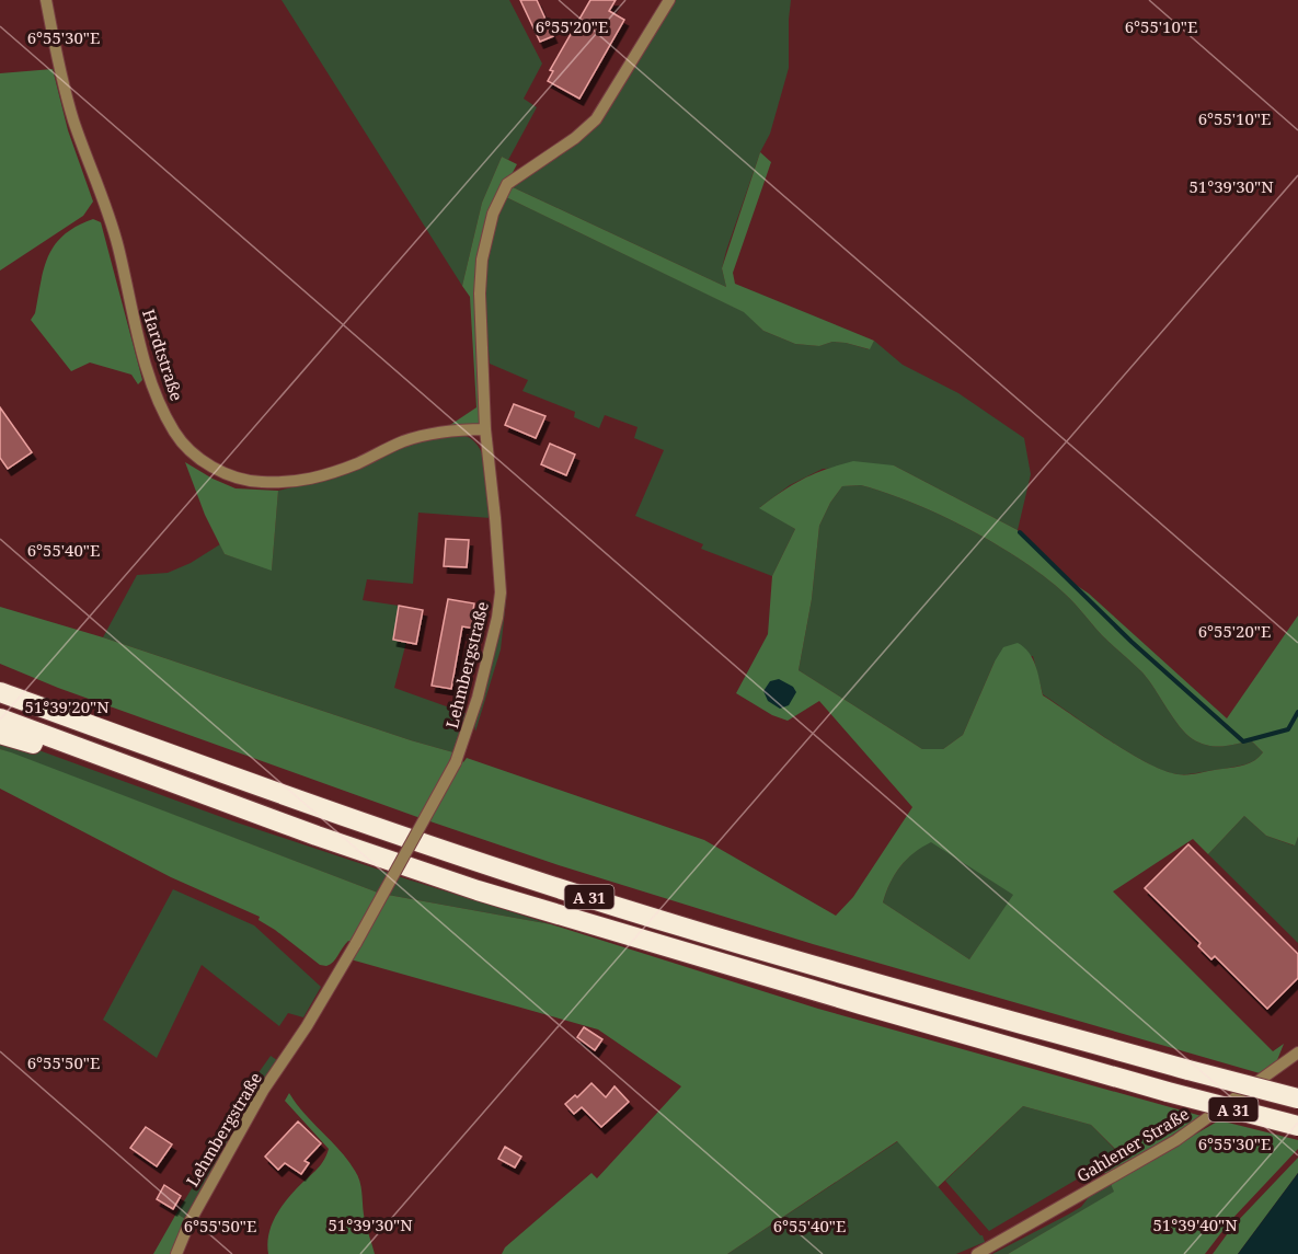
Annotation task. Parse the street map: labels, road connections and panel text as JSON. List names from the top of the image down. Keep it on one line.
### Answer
{"streets":{"highway":["A 31"],"street":["Hardtstraße","Lehmbergstraße","Gahlener Straße"]},"crossings":[["Hardtstraße","Lehmbergstraße"]],"coordinates":["6°55'10\"E","6°55'20\"E","6°55'30\"E","51°39'30\"N","6°55'40\"E","51°39'20\"N","6°55'50\"E","51°39'40\"N"]}
